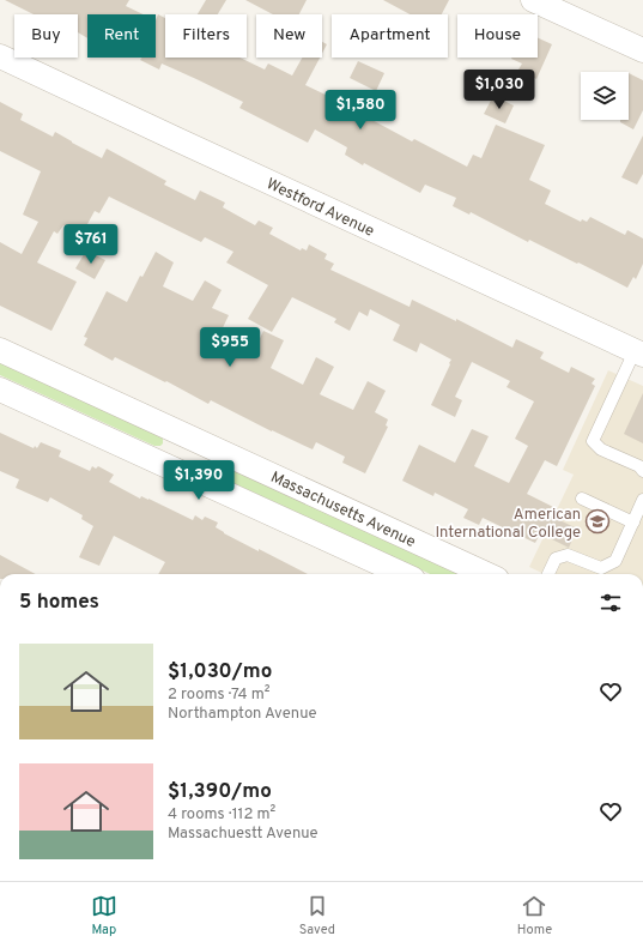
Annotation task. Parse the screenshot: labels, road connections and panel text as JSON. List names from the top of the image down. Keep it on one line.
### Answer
{"streets":{"street":["Westford Avenue","Massachusetts Avenue"]},"places":{"school or university":["American International College"]},"page":{"chip":["Buy","Rent","Filters","New","Apartment","House"],"price":["$1,030","$1,580","$761","$955","$1,390"],"heading":"5 homes","list":[{"name":"$1,030/mo","note":"2 rooms · 74 m² · Northampton Avenue"},{"name":"$1,390/mo","note":"4 rooms · 112 m² · Massachuestt Avenue"}],"tabs":["Map","Saved","Home"]}}
